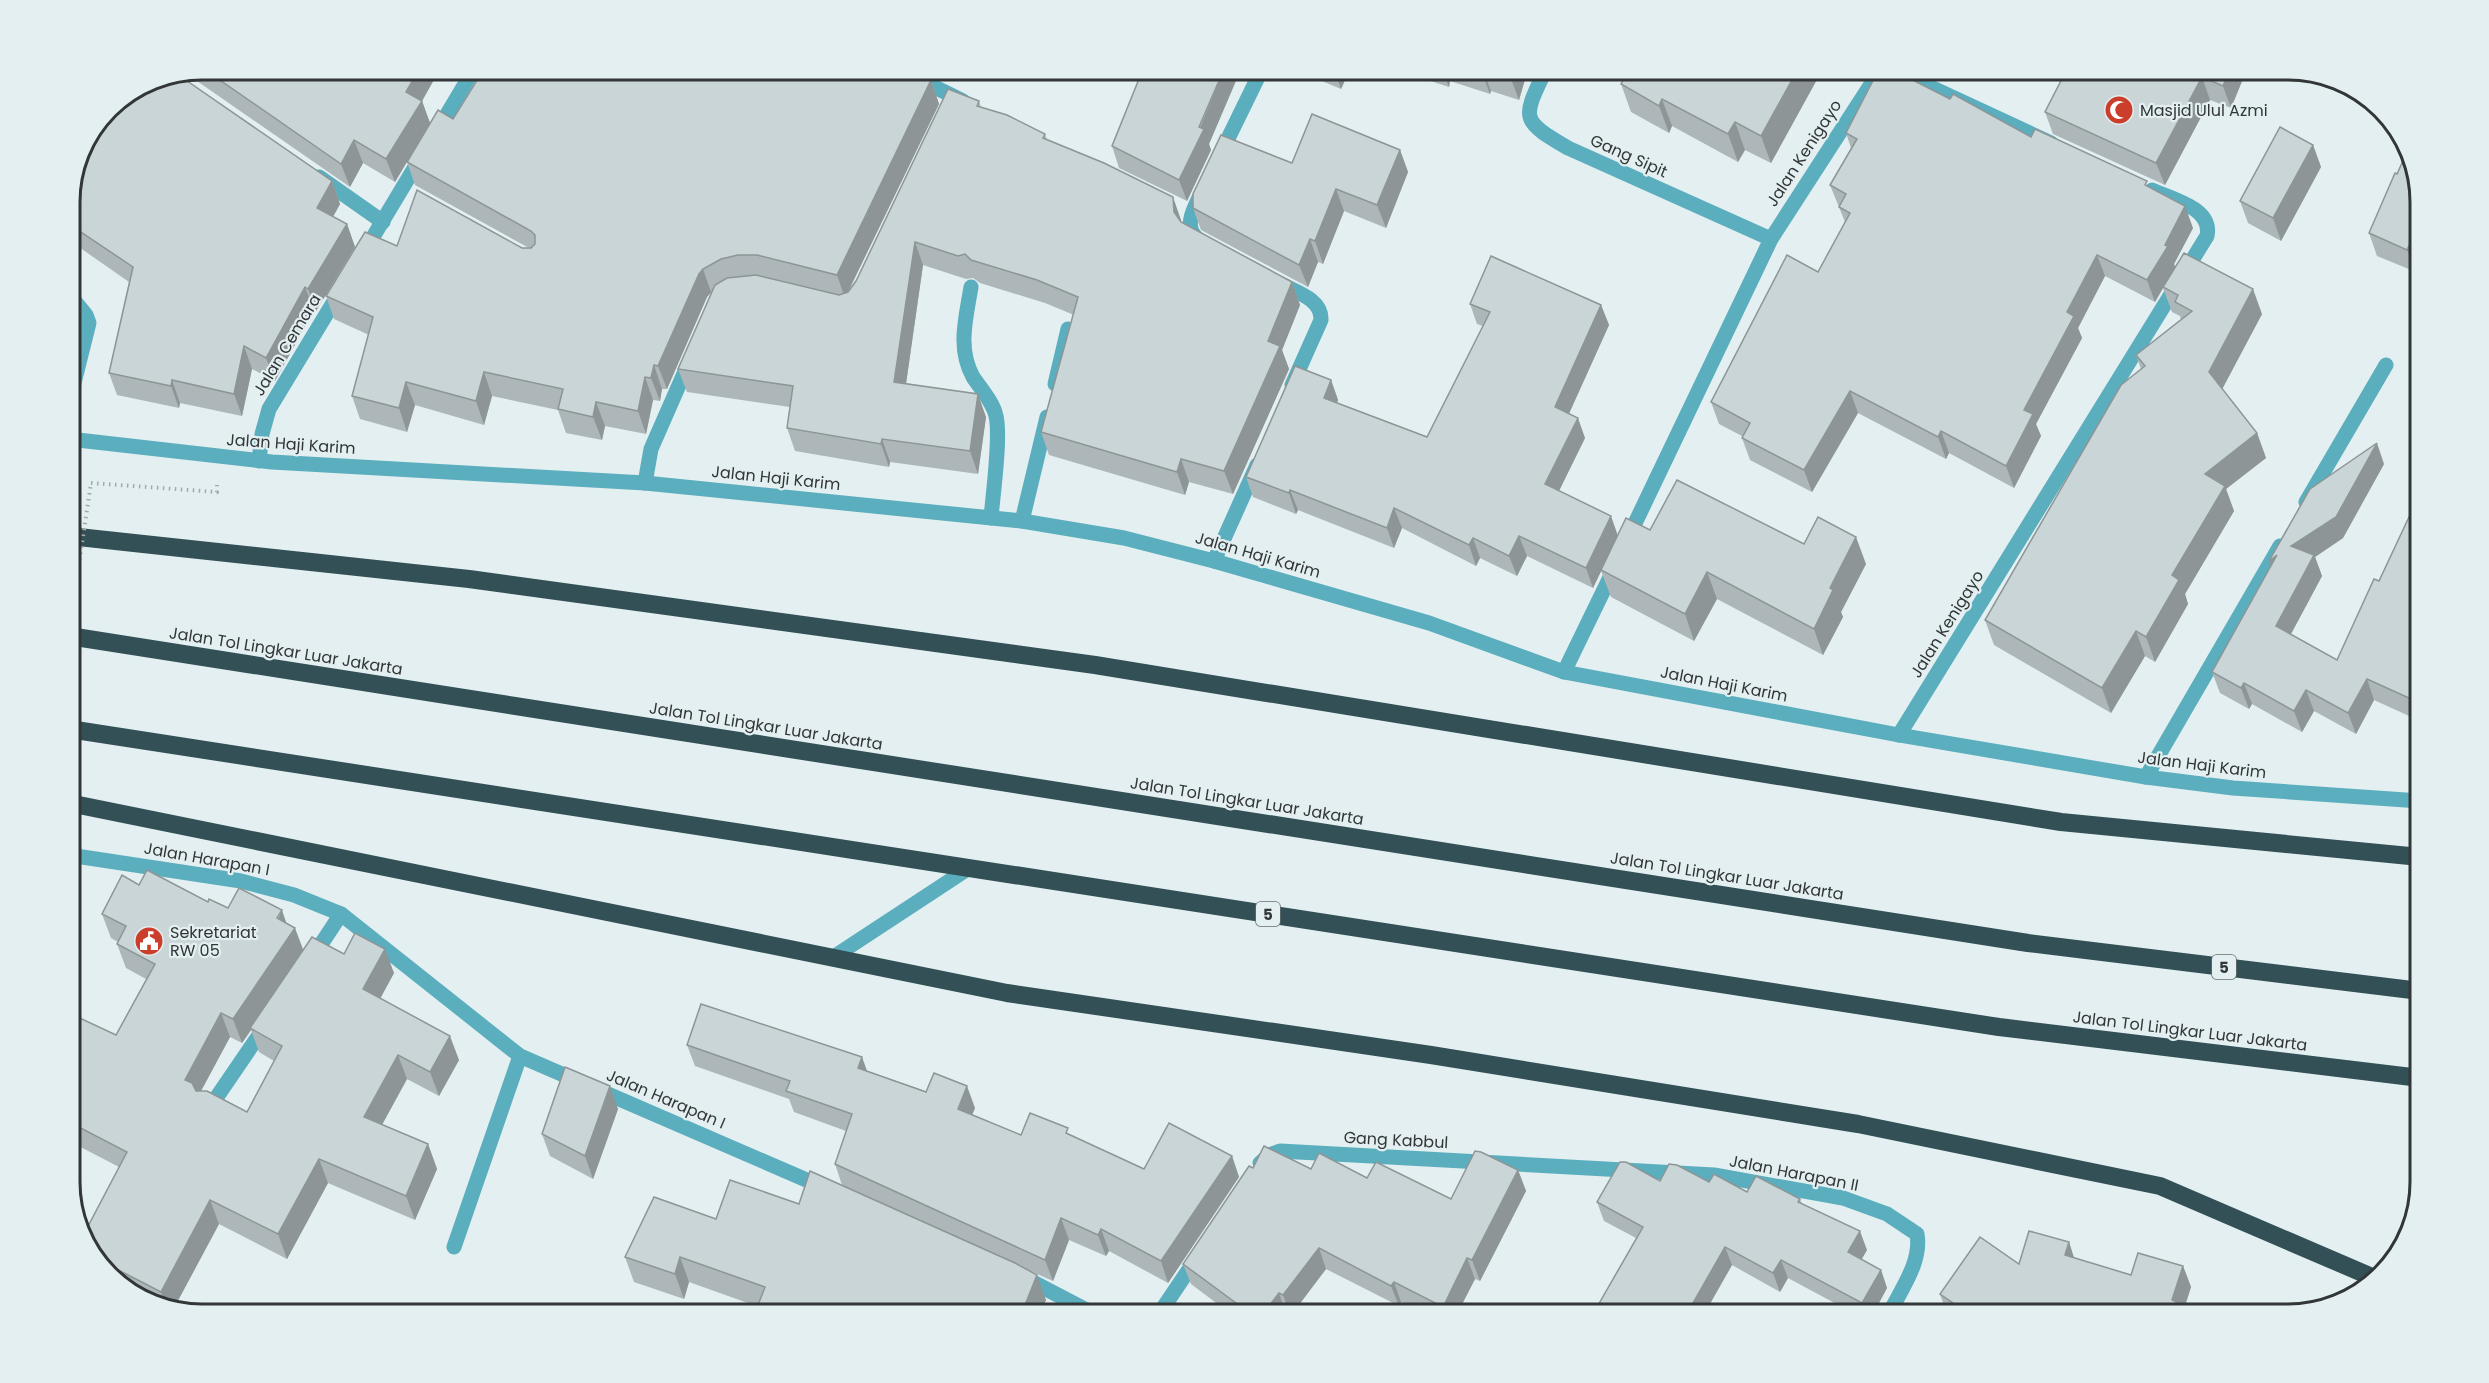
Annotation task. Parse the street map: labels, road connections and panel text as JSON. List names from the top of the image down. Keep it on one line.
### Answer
{"streets":{"highway":["Jalan Tol Lingkar Luar Jakarta","5"],"street":["Jalan Kenigayo","Gang Sipit","Jalan Cemara","Jalan Haji Karim","Jalan Harapan I","Gang Kabbul","Jalan Harapan II"]},"crossings":[["Jalan Kenigayo","Gang Sipit"],["Jalan Kenigayo","Jalan Haji Karim"],["Jalan Cemara","Jalan Haji Karim"],["Gang Kabbul","Jalan Harapan II"]],"places":{"mosque":["Masjid Ulul Azmi"],"public building":["Sekretariat RW 05"]}}
